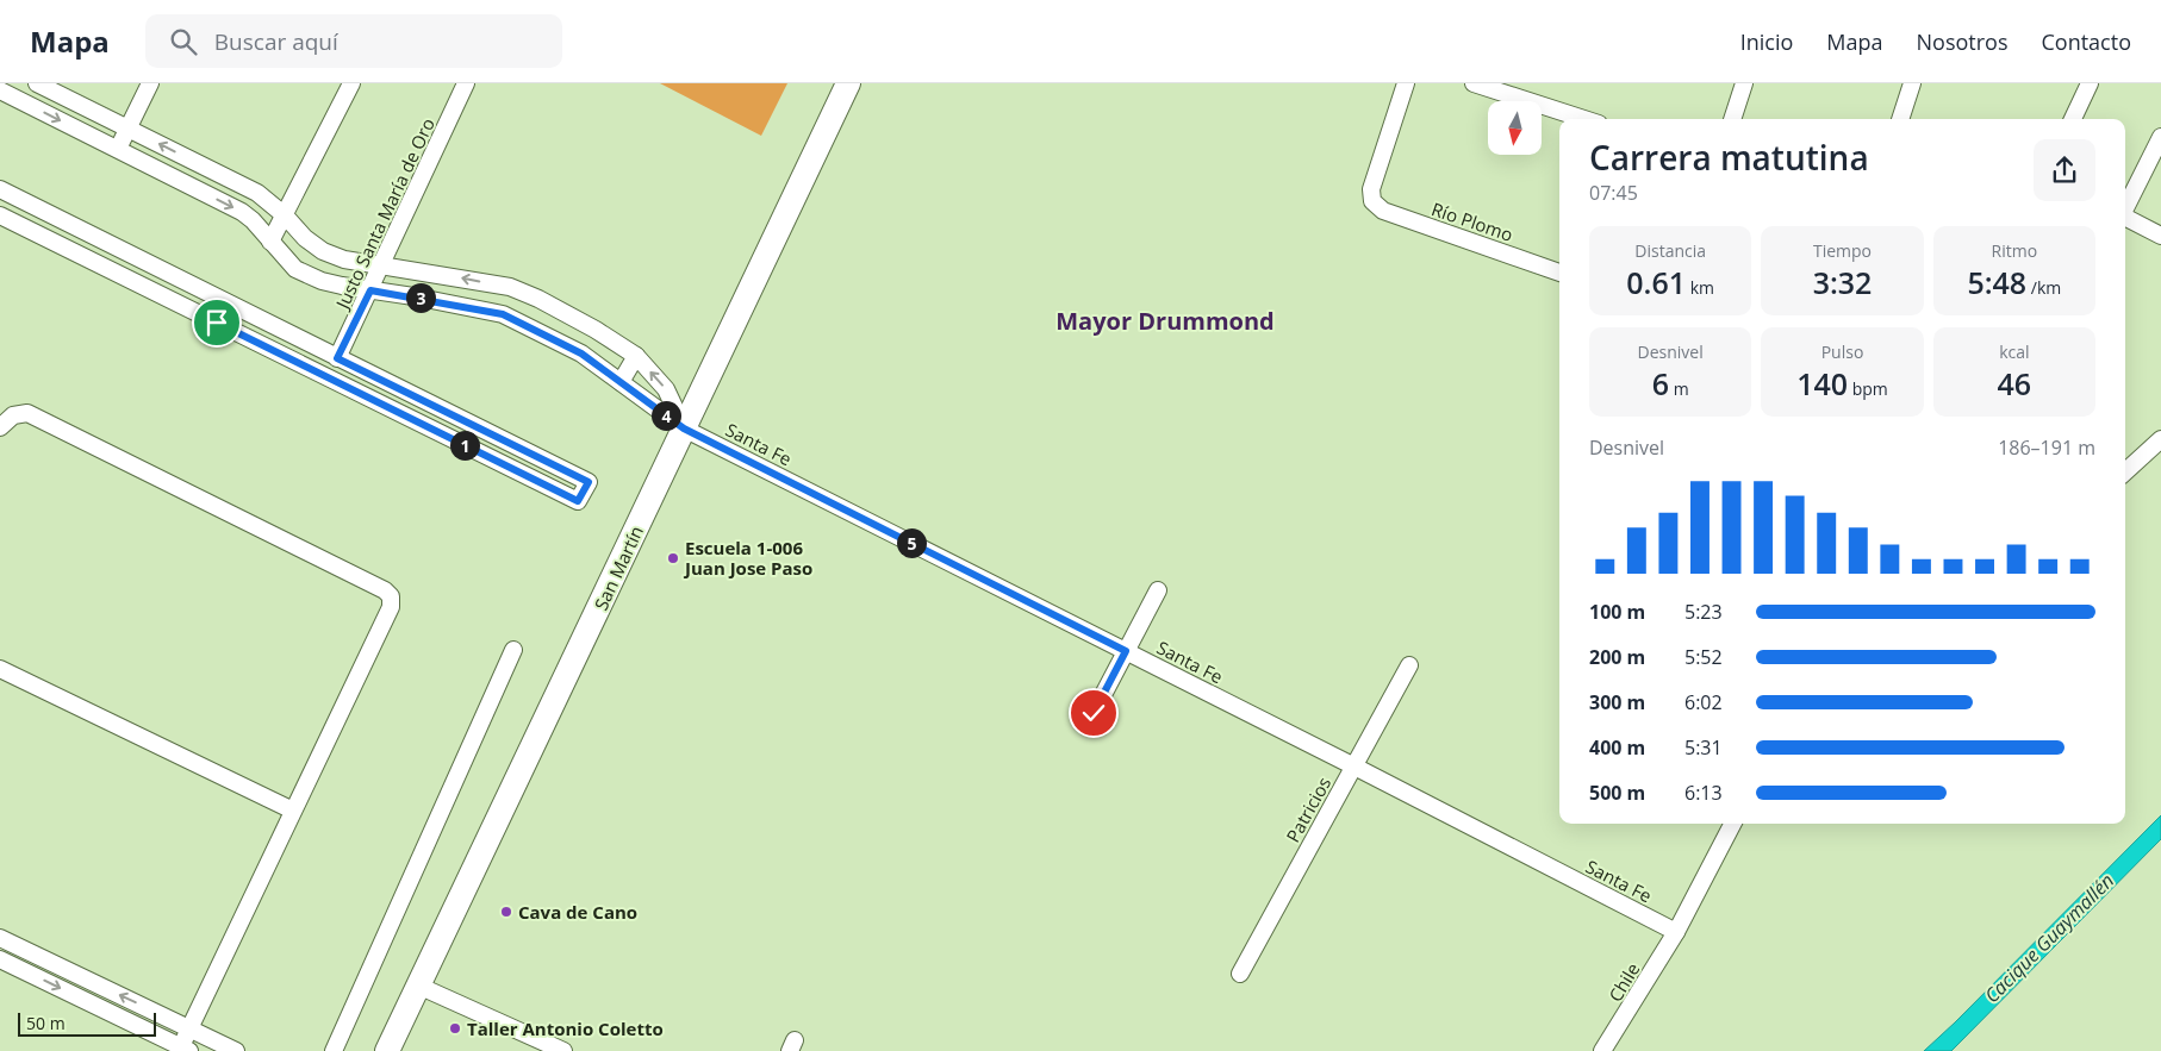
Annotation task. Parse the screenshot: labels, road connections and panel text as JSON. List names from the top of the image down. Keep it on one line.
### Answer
{"streets":{"main road":["San Martín"],"street":["Justo Santa María de Oro","Río Plomo","Santa Fe","Patricios","Chile"]},"crossings":[["Justo Santa María de Oro","Santa Fe"],["Santa Fe","San Martín"],["Santa Fe","Patricios"],["Santa Fe","Chile"]],"districts":["Mayor Drummond"],"water":["Cacique Guaymallén"],"places":["Escuela 1-006 Juan Jose Paso","Cava de Cano","Taller Antonio Coletto"],"scale_bar":"50 m","north":"bottom","page":{"header":"Mapa","search":"Buscar aquí","nav":["Inicio","Mapa","Nosotros","Contacto"],"heading":["Carrera matutina","07:45"],"stats":[["Distancia","0.61 km"],["Tiempo","3:32"],["Ritmo","5:48 /km"],["Desnivel","6 m"],["Pulso","140 bpm"],["kcal","46"]],"pins":["3","4","1","5"],"chart":["Desnivel","186–191 m"],"list":[{"name":"100 m","note":"5:23"},{"name":"200 m","note":"5:52"},{"name":"300 m","note":"6:02"},{"name":"400 m","note":"5:31"},{"name":"500 m","note":"6:13"}],"scale":"50 m"}}
